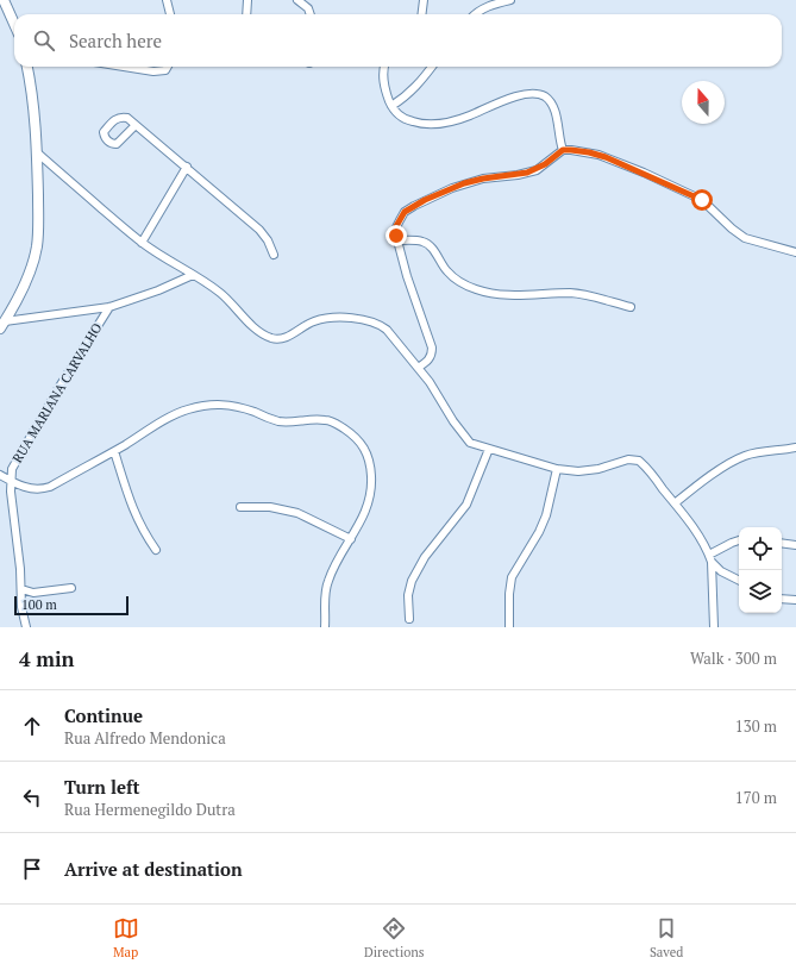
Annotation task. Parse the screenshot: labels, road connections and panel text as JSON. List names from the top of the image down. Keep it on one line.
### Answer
{"streets":{"street":["RUA MARIANA CARVALHO"]},"scale_bar":"100 m","north":"top","page":{"search":"Search here","scale":"100 m","heading":["4 min","Walk · 300 m"],"list":[["Continue","Rua Alfredo Mendonica","130 m"],["Turn left","Rua Hermenegildo Dutra","170 m"],"Arrive at destination"],"nav":["Map","Directions","Saved"]}}
